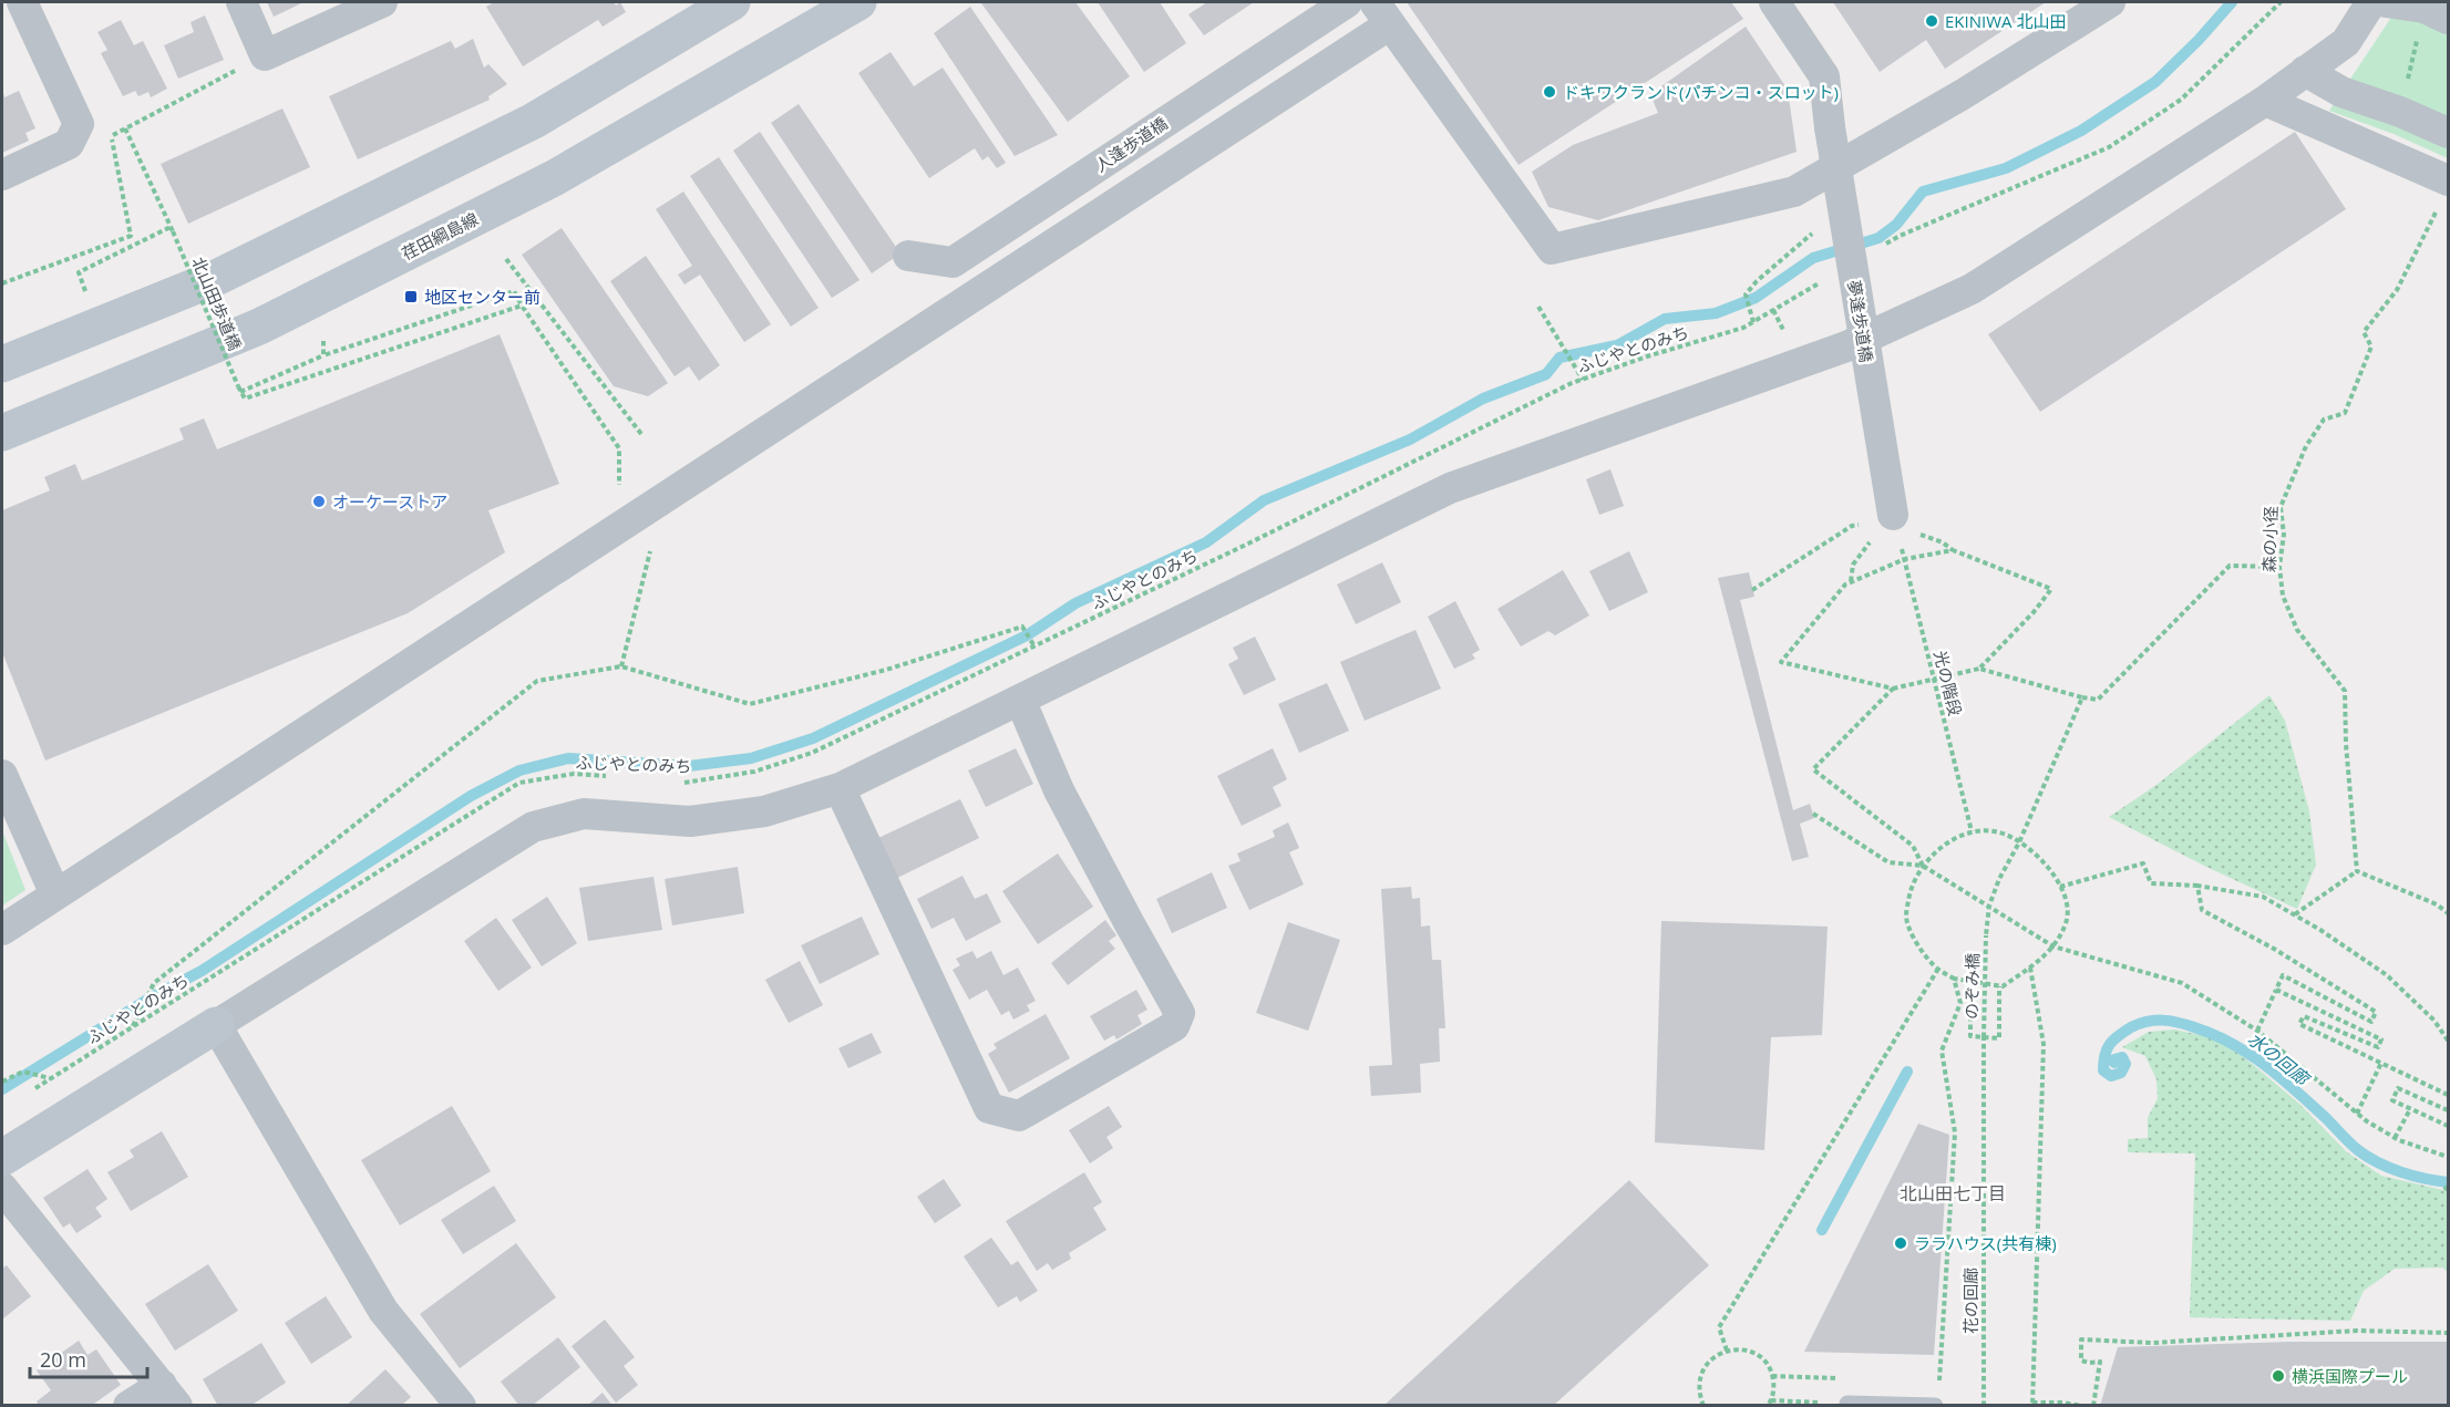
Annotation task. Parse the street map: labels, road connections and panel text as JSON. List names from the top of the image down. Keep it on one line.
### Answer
{"streets":{"main road":["荏田綱島線"],"street":["人逢歩道橋","夢逢歩道橋"],"path":["北山田歩道橋","ふじやとのみち","森の小径","光の階段","のぞみ橋","花の回廊"]},"crossings":[["のぞみ橋","花の回廊"]],"districts":["北山田七丁目"],"water":["水の回廊"],"places":{"other":["EKINIWA 北山田","ドキワクランド(パチンコ・スロット)","オーケーストア","ララハウス(共有棟)","横浜国際プール"],"transit":["地区センター前"]},"scale_bar":"20 m"}
